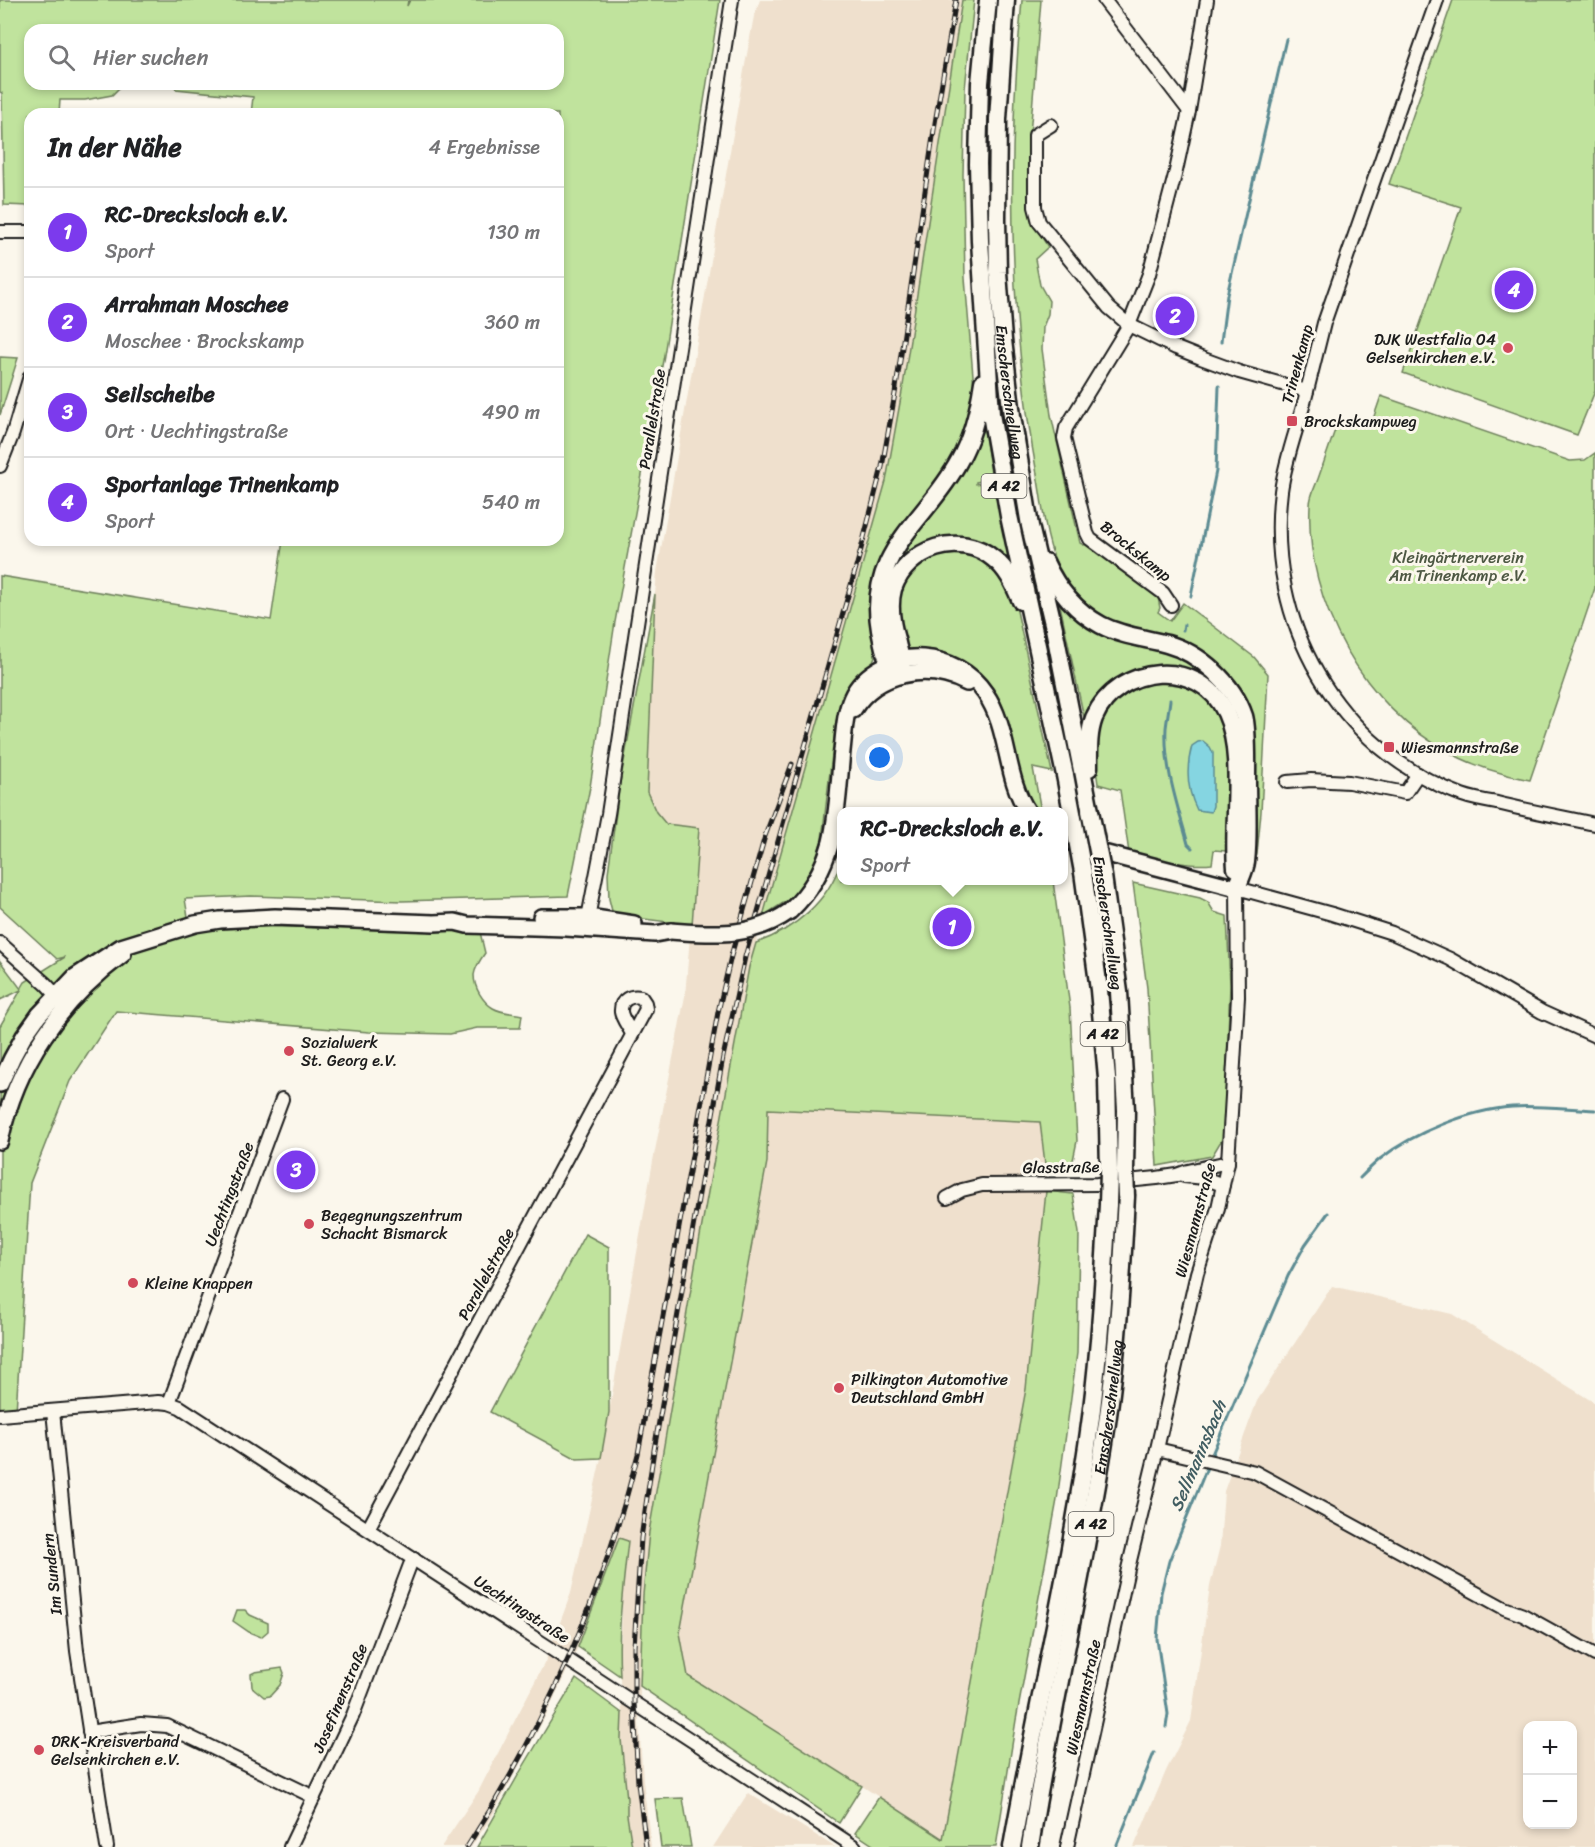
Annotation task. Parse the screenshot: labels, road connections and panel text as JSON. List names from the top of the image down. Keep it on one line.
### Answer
{"streets":{"highway":["Emscherschnellweg","A 42"],"street":["Trinenkamp","Parallelstraße","Brockskamp","Glasstraße","Uechtingstraße","Wiesmannstraße","Im Sundern","Josefinenstraße"]},"crossings":[["Parallelstraße","Uechtingstraße"],["Glasstraße","Wiesmannstraße"],["Uechtingstraße","Josefinenstraße"]],"water":["Sellmannsbach"],"parks":["Kleingärtnerverein Am Trinenkamp e.V."],"places":{"other":["DJK Westfalia 04 Gelsenkirchen e.V.","Sozialwerk St. Georg e.V.","Begegnungszentrum Schacht Bismarck","Kleine Knappen","Pilkington Automotive Deutschland GmbH","DRK-Kreisverband Gelsenkirchen e.V."],"transit":["Brockskampweg","Wiesmannstraße"]},"page":{"search":"Hier suchen","heading":["In der Nähe","4 Ergebnisse"],"list":[{"mark":"1","name":"RC-Drecksloch e.V.","note":"Sport","value":"130 m"},{"mark":"2","name":"Arrahman Moschee","note":"Moschee · Brockskamp","value":"360 m"},{"mark":"3","name":"Seilscheibe","note":"Ort · Uechtingstraße","value":"490 m"},{"mark":"4","name":"Sportanlage Trinenkamp","note":"Sport","value":"540 m"}],"pins":["4","2","1","3"],"popup":["RC-Drecksloch e.V.","Sport"],"map_buttons":["+","−"]}}
